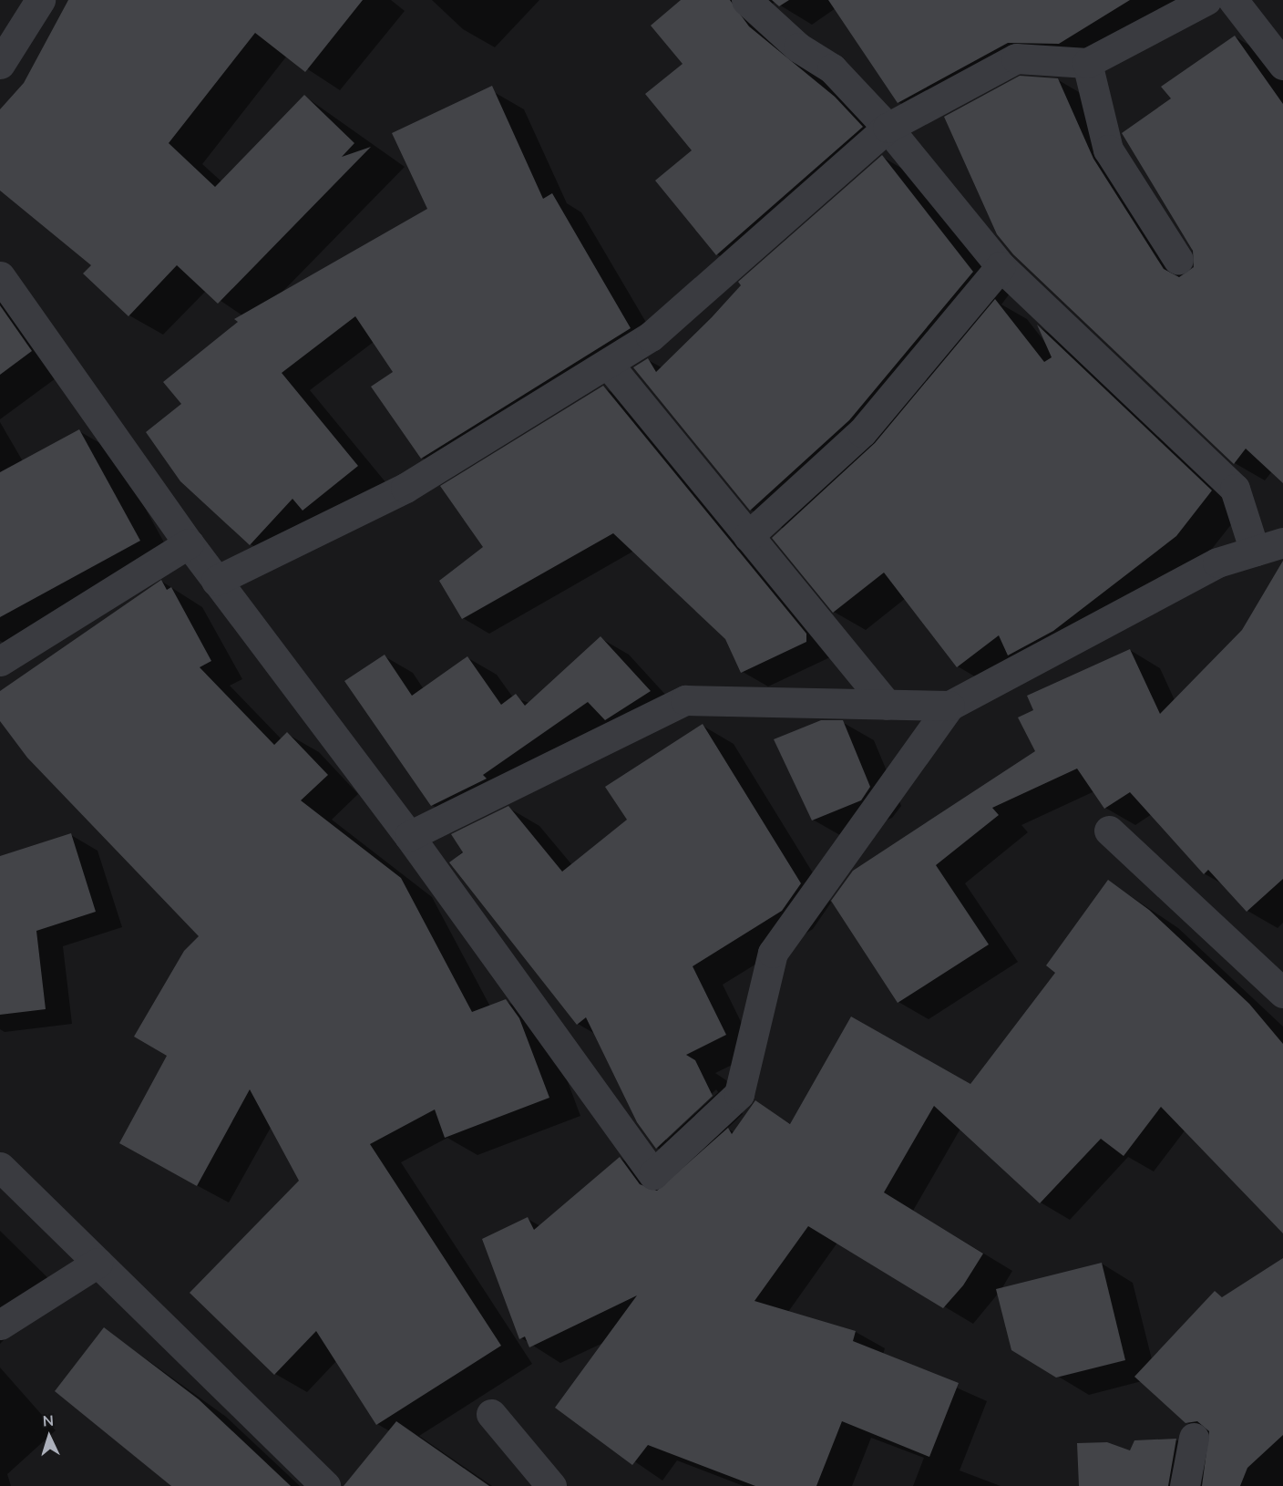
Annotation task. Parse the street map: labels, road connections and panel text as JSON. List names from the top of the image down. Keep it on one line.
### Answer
{"north":"top"}
